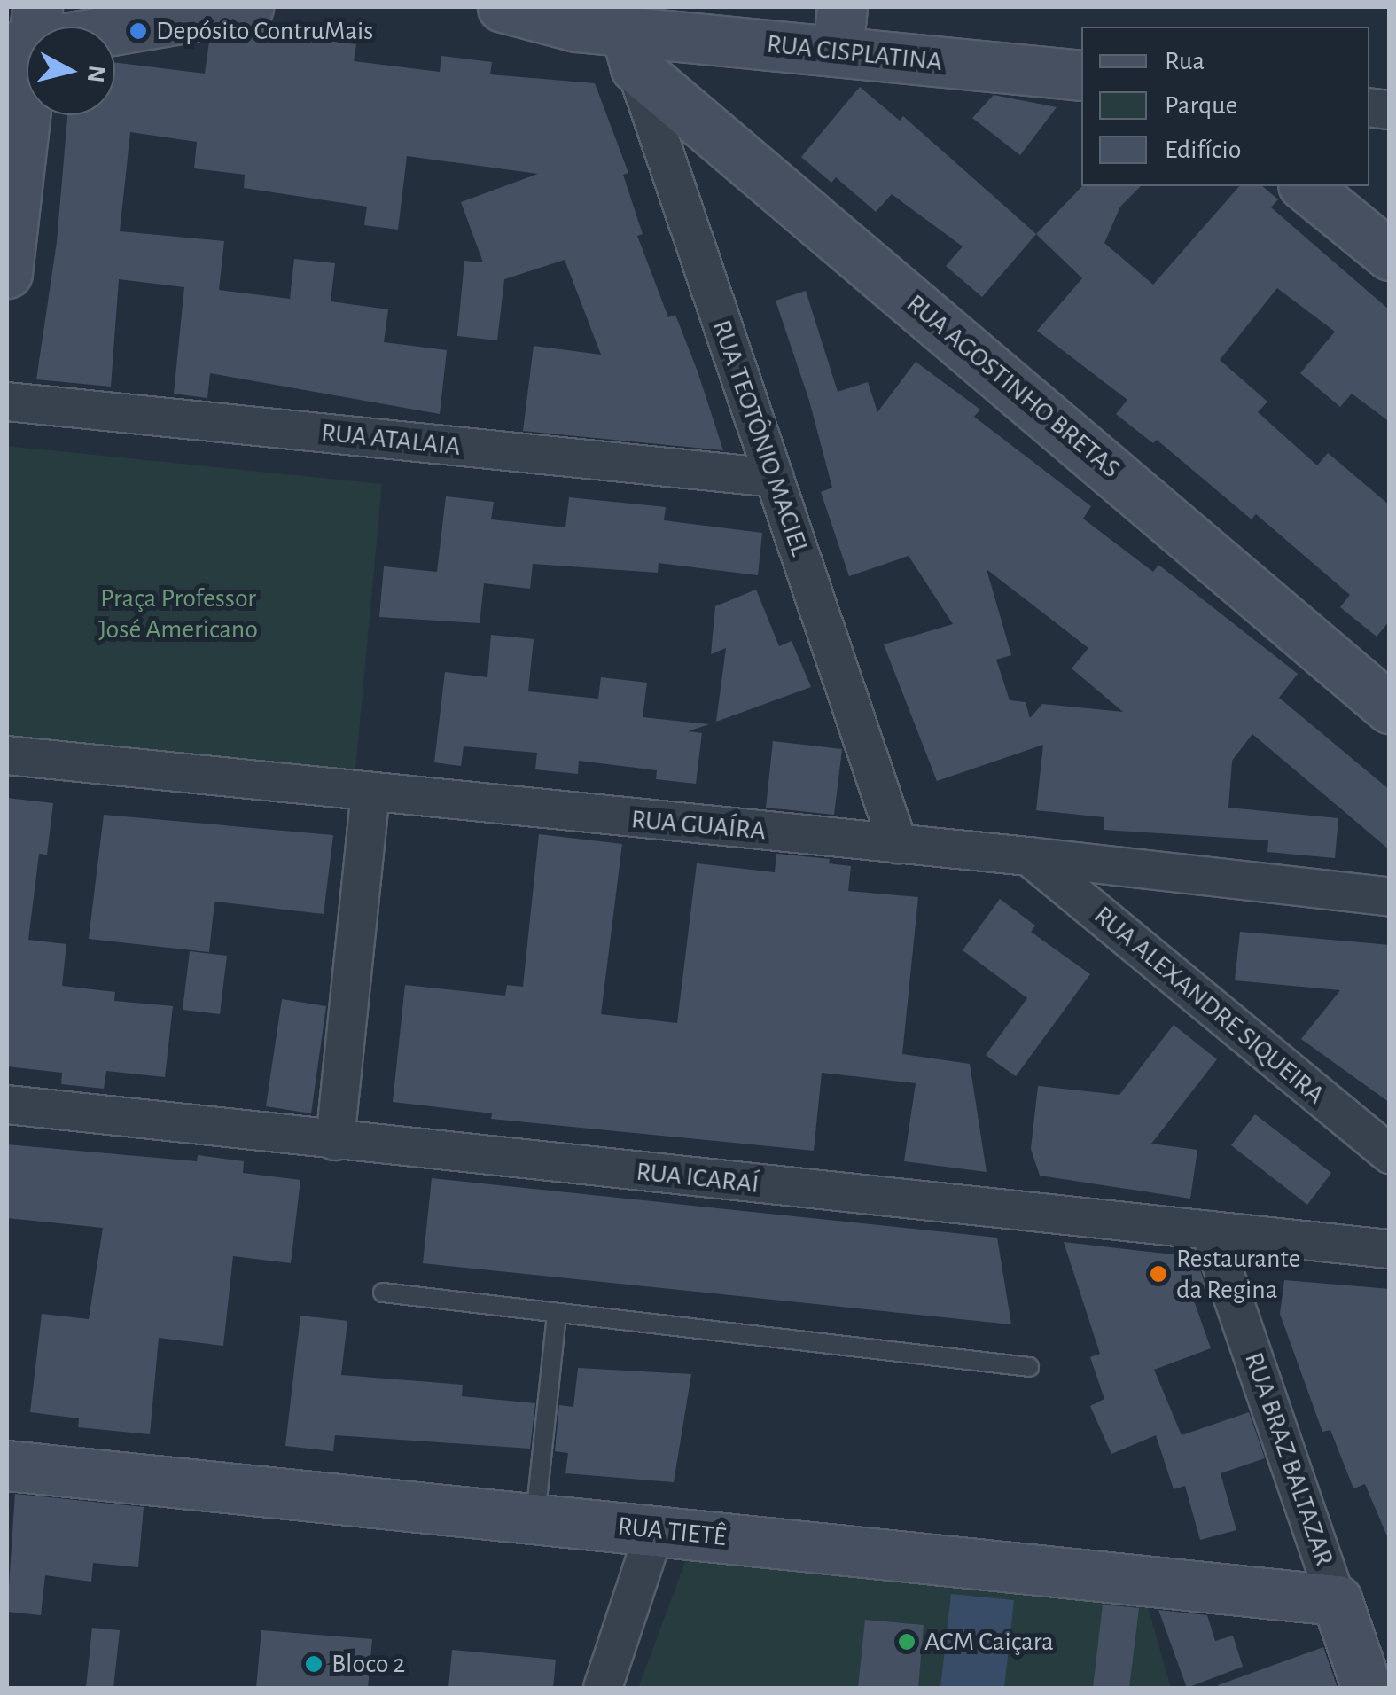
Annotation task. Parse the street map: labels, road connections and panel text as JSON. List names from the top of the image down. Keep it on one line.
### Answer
{"streets":{"street":["RUA CISPLATINA","RUA AGOSTINHO BRETAS","RUA TEOTÔNIO MACIEL","RUA ATALAIA","RUA GUAÍRA","RUA ALEXANDRE SIQUEIRA","RUA ICARAÍ","RUA BRAZ BALTAZAR","RUA TIETÊ"]},"crossings":[["RUA CISPLATINA","RUA AGOSTINHO BRETAS"],["RUA CISPLATINA","RUA TEOTÔNIO MACIEL"],["RUA AGOSTINHO BRETAS","RUA TEOTÔNIO MACIEL"],["RUA TEOTÔNIO MACIEL","RUA ATALAIA"],["RUA TEOTÔNIO MACIEL","RUA GUAÍRA"],["RUA GUAÍRA","RUA ALEXANDRE SIQUEIRA"],["RUA ICARAÍ","RUA BRAZ BALTAZAR"],["RUA BRAZ BALTAZAR","RUA TIETÊ"]],"parks":["Praça Professor José Americano"],"places":["Depósito ContruMais","Restaurante da Regina","ACM Caiçara","Bloco 2"],"legend":["Rua","Parque","Edifício"],"north":"right"}
